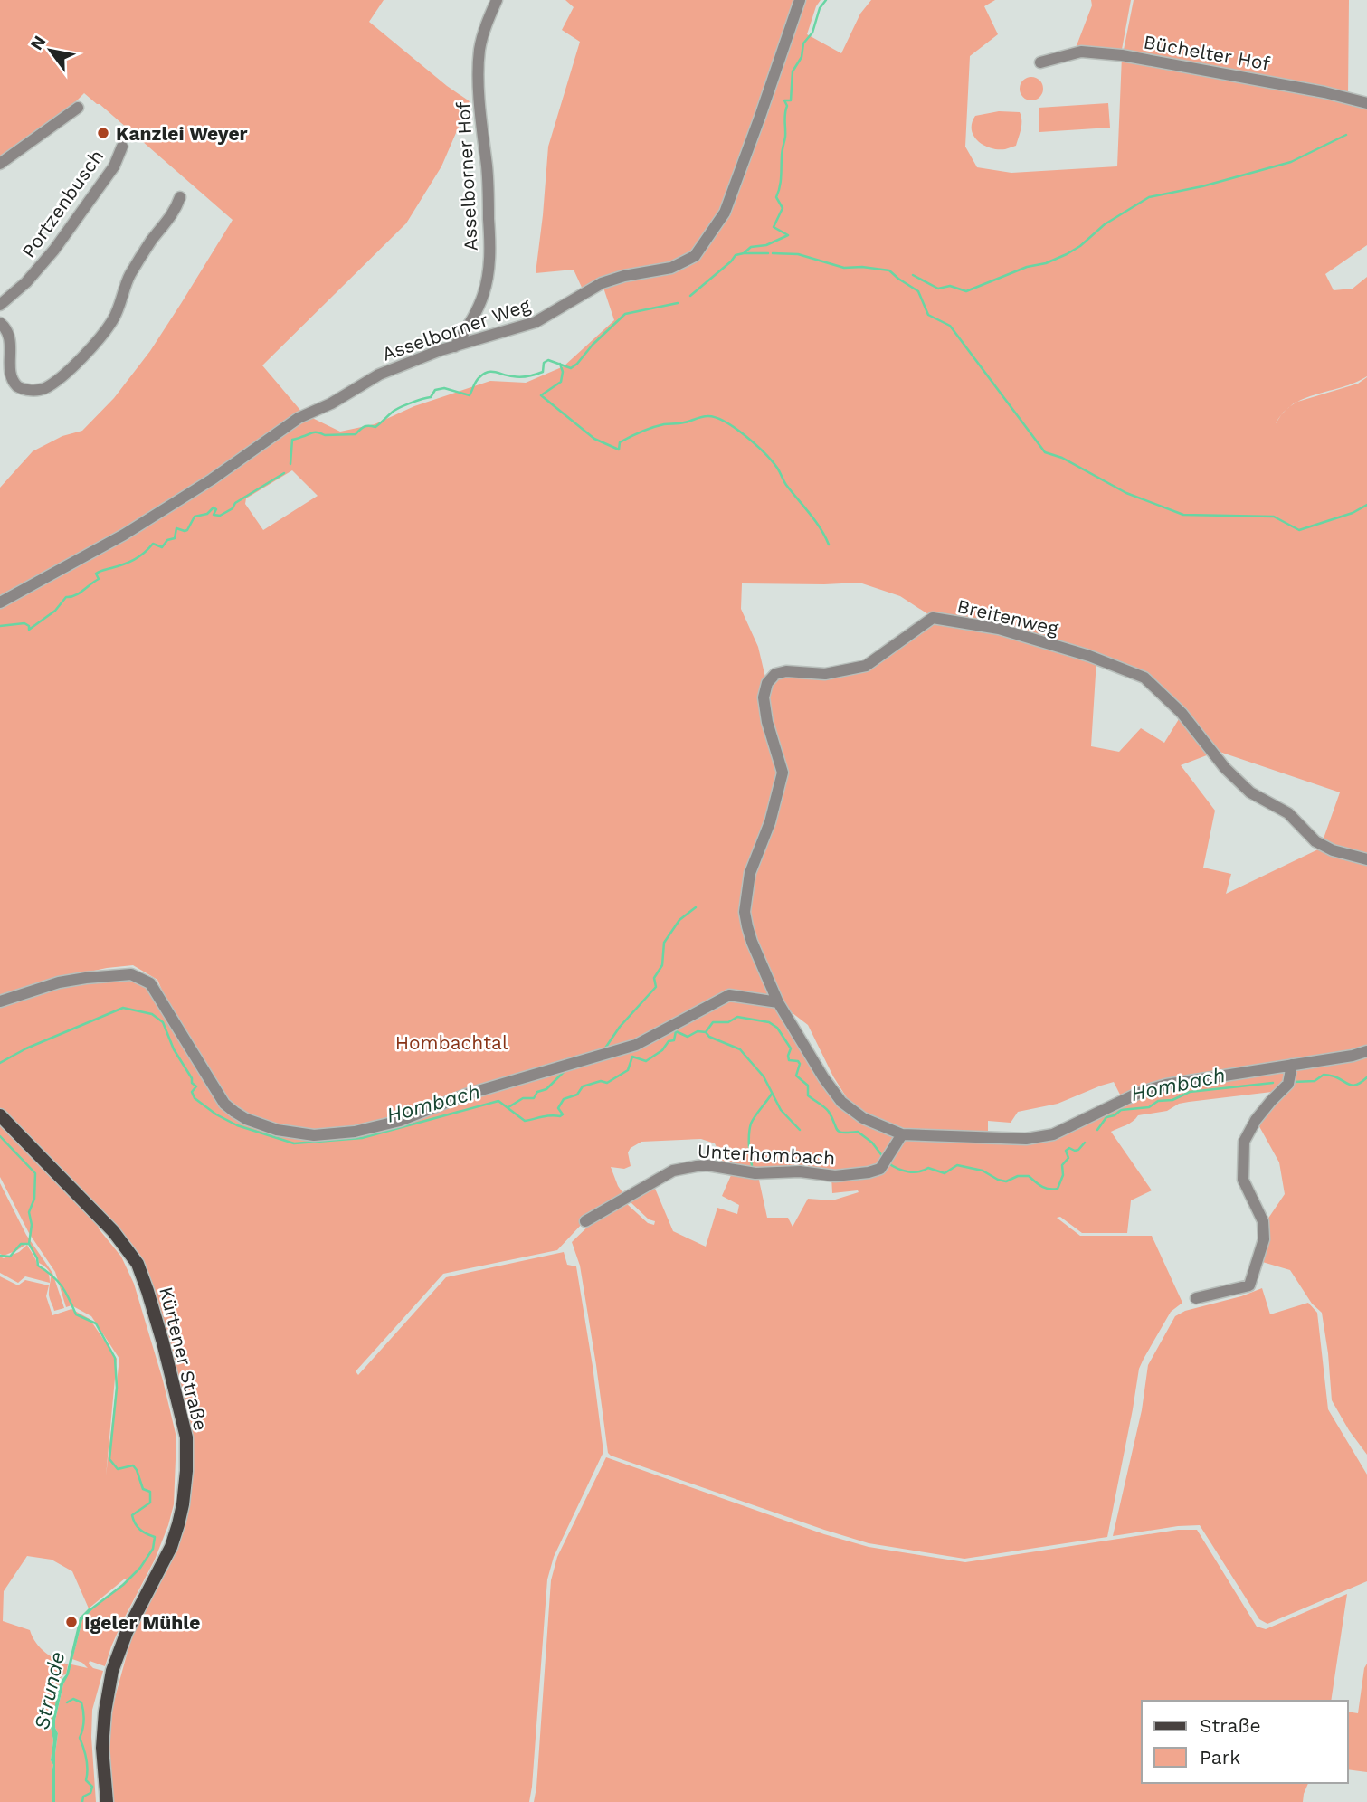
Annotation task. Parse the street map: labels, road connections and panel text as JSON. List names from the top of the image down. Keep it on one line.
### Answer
{"streets":{"main road":["Kürtener Straße"],"street":["Büchelter Hof","Asselborner Hof","Portzenbusch","Asselborner Weg","Breitenweg","Unterhombach"]},"crossings":[["Asselborner Hof","Asselborner Weg"],["Breitenweg","Unterhombach"]],"water":["Hombach","Strunde"],"parks":["Hombachtal"],"places":["Kanzlei Weyer","Igeler Mühle"],"legend":["Straße","Park"],"north":"top left"}
